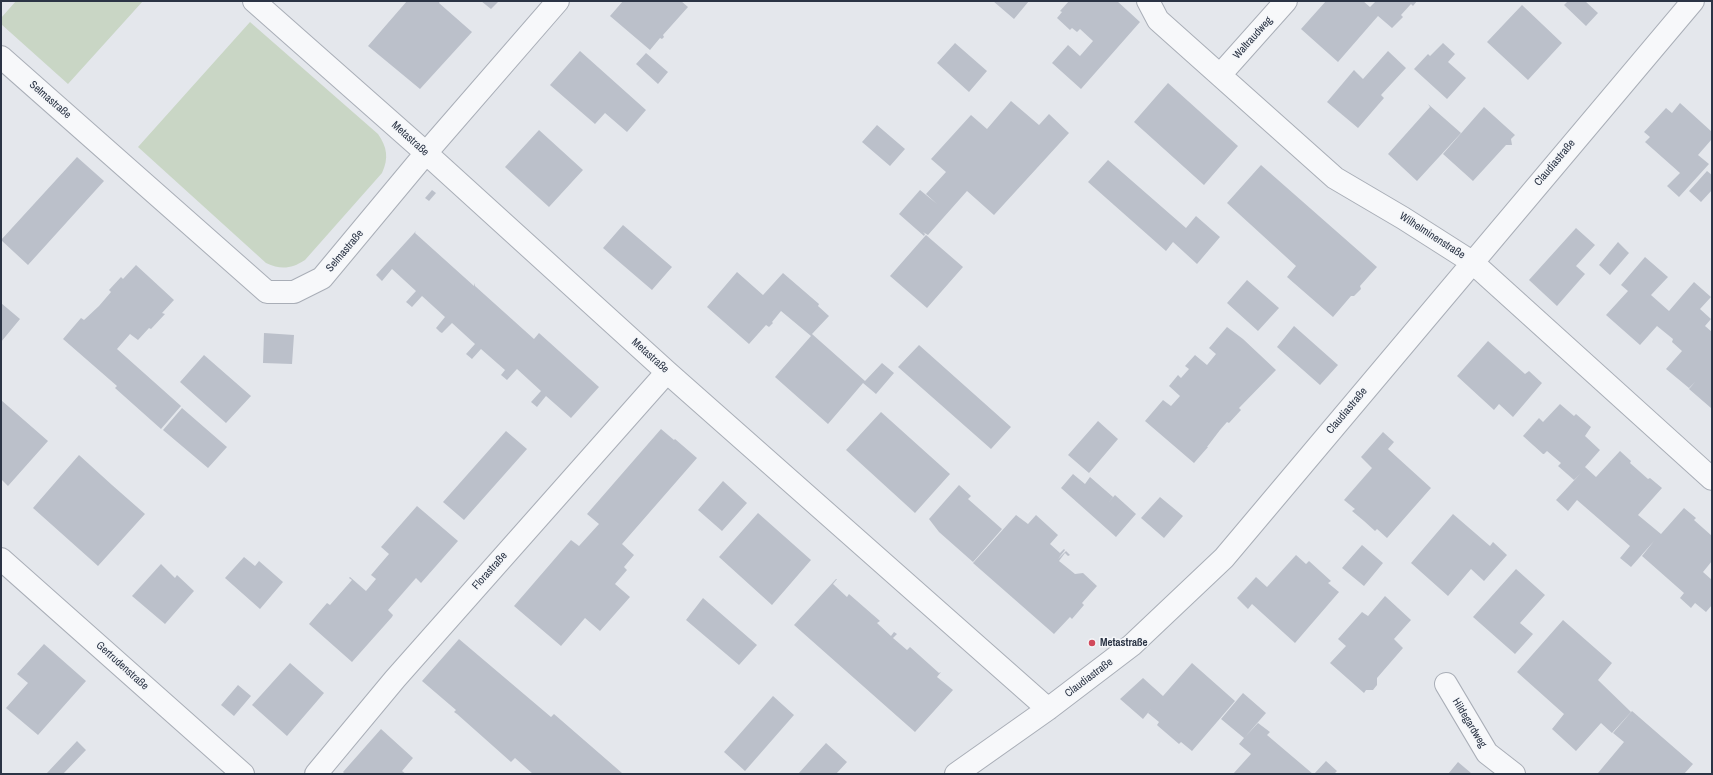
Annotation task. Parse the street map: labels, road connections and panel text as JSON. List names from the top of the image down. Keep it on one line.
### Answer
{"streets":{"street":["Waltraudweg","Selmastraße","Metastraße","Claudiastraße","Wilhelminenstraße","Florastraße","Gertrudenstraße","Hildegardweg"]},"crossings":[["Waltraudweg","Wilhelminenstraße"],["Selmastraße","Metastraße"],["Metastraße","Claudiastraße"],["Metastraße","Florastraße"],["Claudiastraße","Wilhelminenstraße"]],"places":["Metastraße"]}
